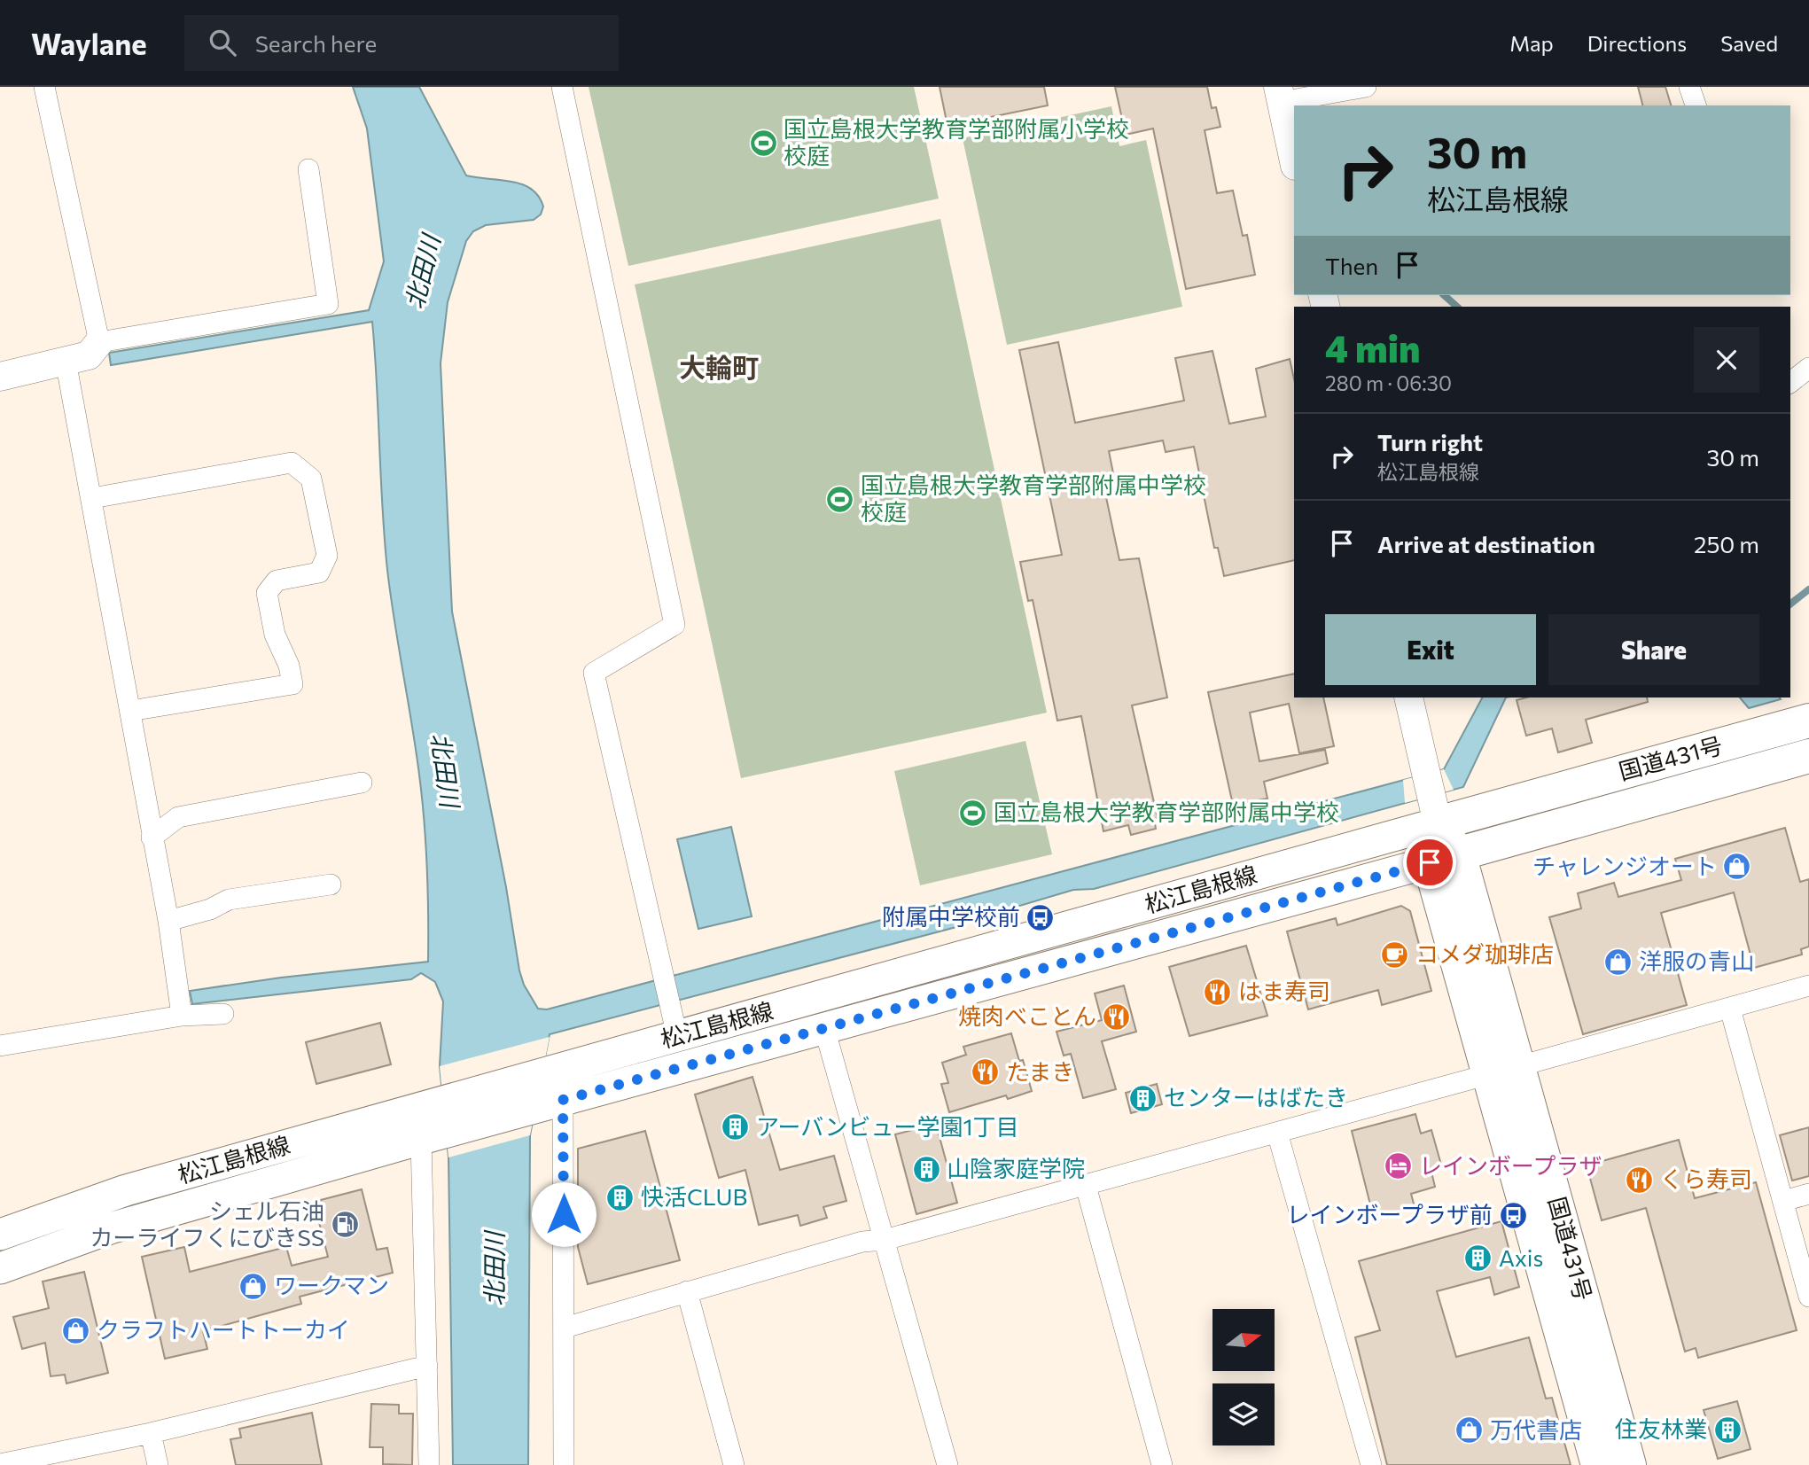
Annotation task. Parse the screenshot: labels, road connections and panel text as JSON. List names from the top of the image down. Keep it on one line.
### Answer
{"streets":{"highway":["国道431号"],"main road":["松江島根線"]},"crossings":[["国道431号","松江島根線"]],"districts":["大輪町"],"water":["北田川"],"places":{"sports":["国立島根大学教育学部附属小学校 校庭","国立島根大学教育学部附属中学校 校庭","国立島根大学教育学部附属中学校"],"shop":["チャレンジオート","洋服の青山","ワークマン","クラフトハートトーカイ","万代書店"],"bus stop":["附属中学校前","レインボープラザ前"],"cafe":["コメダ珈琲店"],"restaurant":["はま寿司","焼肉べことん","たまき","くら寿司"],"building":["センターはばたき","アーバンビュー学園1丁目","山陰家庭学院","快活CLUB","Axis","住友林業"],"hotel":["レインボープラザ"],"fuel station":["シェル石油 カーライフくにびきSS"]},"north":"right","page":{"header":"Waylane","search":"Search here","nav":["Map","Directions","Saved"],"turn":["30 m","松江島根線"],"then":"Then","heading":["4 min","280 m · 06:30"],"list":[{"name":"Turn right","note":"松江島根線","value":"30 m"},{"name":"Arrive at destination","value":"250 m"}],"buttons":["Exit","Share"]}}
